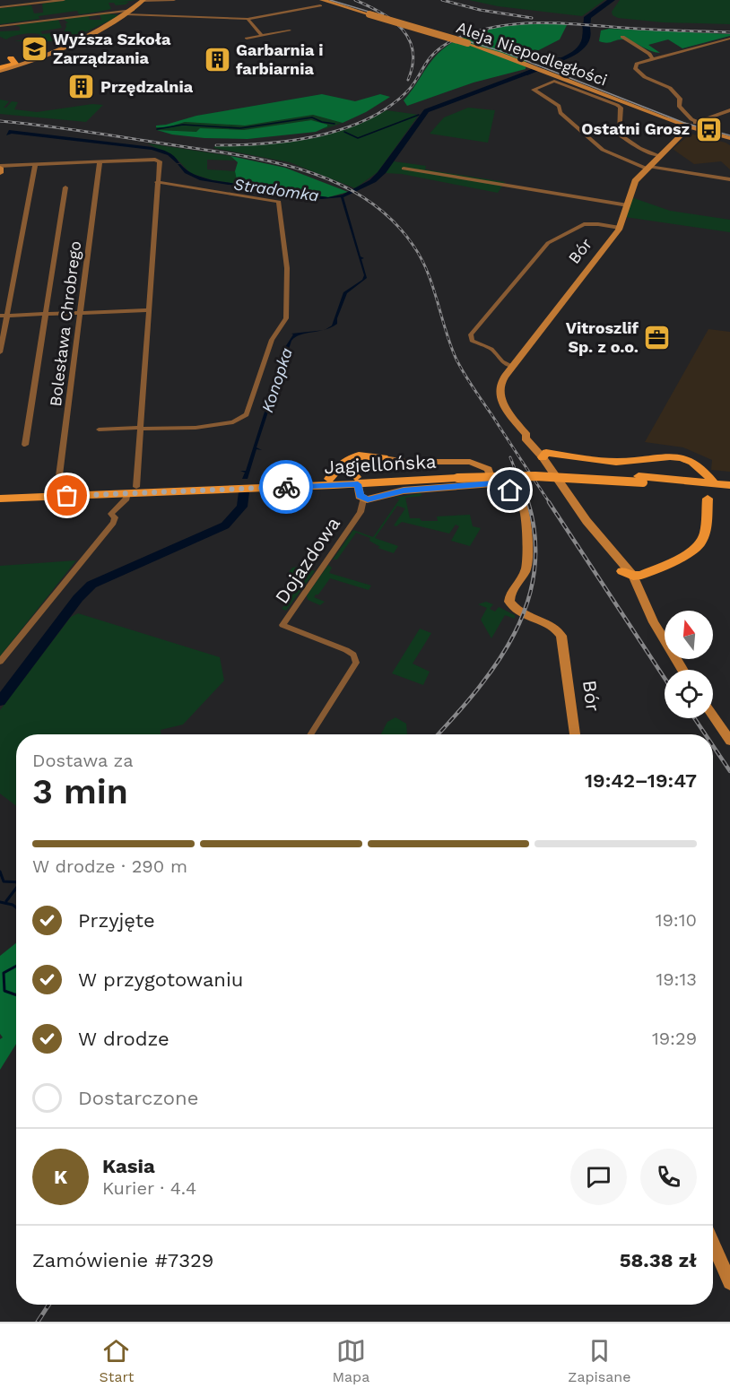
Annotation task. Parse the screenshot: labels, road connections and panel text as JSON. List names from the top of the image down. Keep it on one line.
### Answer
{"streets":{"main road":["Jagiellońska"],"street":["Aleja Niepodległości","Bór","Bolesława Chrobrego","Dojazdowa"]},"crossings":[["Aleja Niepodległości","Bór"],["Bolesława Chrobrego","Jagiellońska"]],"water":["Stradomka","Konopka"],"places":{"school or university":["Wyższa Szkoła Zarządzania"],"building":["Garbarnia i farbiarnia","Przędzalnia"],"bus stop":["Ostatni Grosz"],"office":["Vitroszlif Sp. z o.o."]},"north":"top","page":{"heading":["3 min","Dostawa za","19:42–19:47"],"panel":["Kasia","Kurier · 4.4","Zamówienie #7329","58.38 zł"],"bar":"W drodze · 290 m","list":[["Przyjęte","19:10"],["W przygotowaniu","19:13"],["W drodze","19:29"],"Dostarczone"],"round":"K","tabs":["Start","Mapa","Zapisane"]}}
